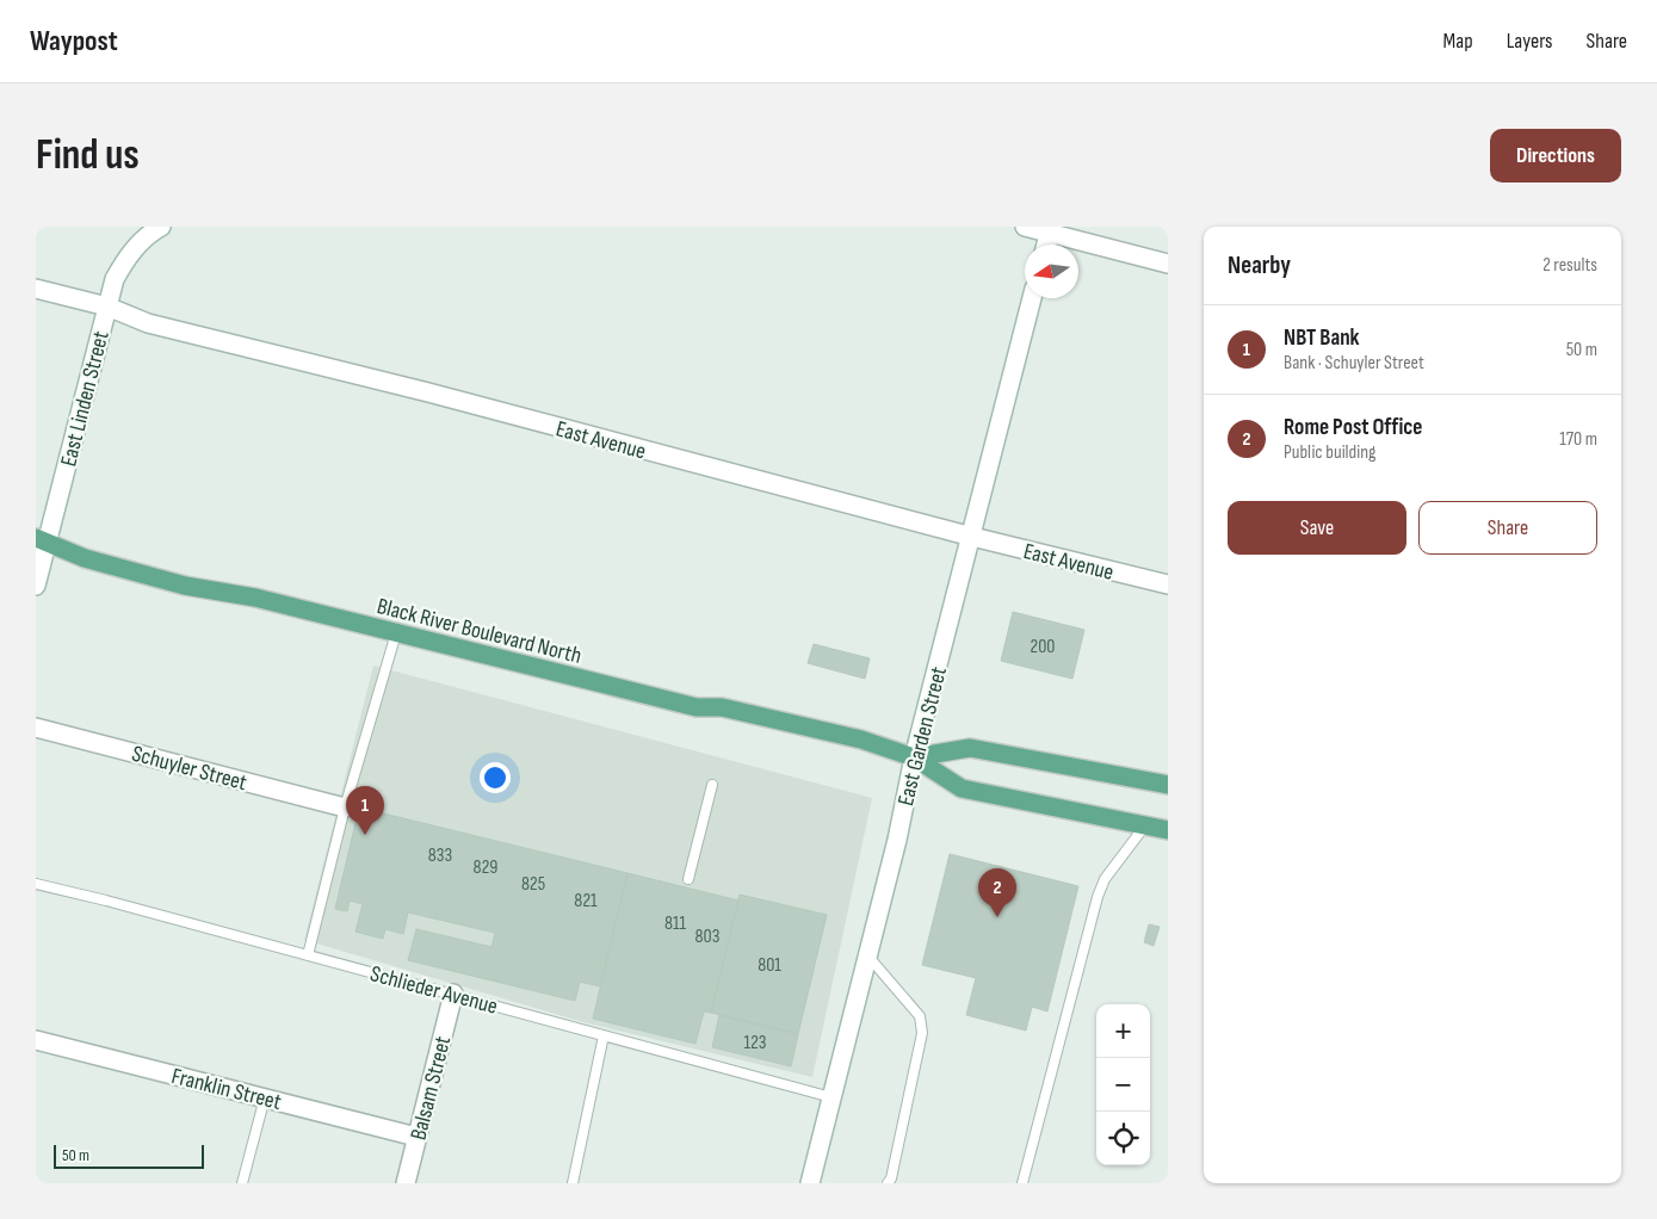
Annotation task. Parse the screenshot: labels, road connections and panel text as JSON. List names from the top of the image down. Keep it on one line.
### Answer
{"streets":{"main road":["Black River Boulevard North"],"street":["East Linden Street","East Avenue","East Garden Street","Schuyler Street","Franklin Street","Balsam Street"],"lane":["Schlieder Avenue"]},"crossings":[["East Linden Street","East Avenue"],["East Linden Street","Black River Boulevard North"],["East Avenue","East Garden Street"],["Black River Boulevard North","East Garden Street"],["East Garden Street","Schlieder Avenue"],["Schlieder Avenue","Balsam Street"],["Franklin Street","Balsam Street"]],"house_numbers":["200","833","829","825","821","811","803","801","123"],"scale_bar":"50 m","north":"left","page":{"header":"Waypost","nav":["Map","Layers","Share"],"buttons":["Directions",["Save","Share"]],"title":"Find us","heading":["Nearby","2 results"],"list":[{"mark":"1","name":"NBT Bank","note":"Bank · Schuyler Street","value":"50 m"},{"mark":"2","name":"Rome Post Office","note":"Public building","value":"170 m"}],"pins":["1","2"],"map_buttons":["+","−"],"scale":"50 m"}}
